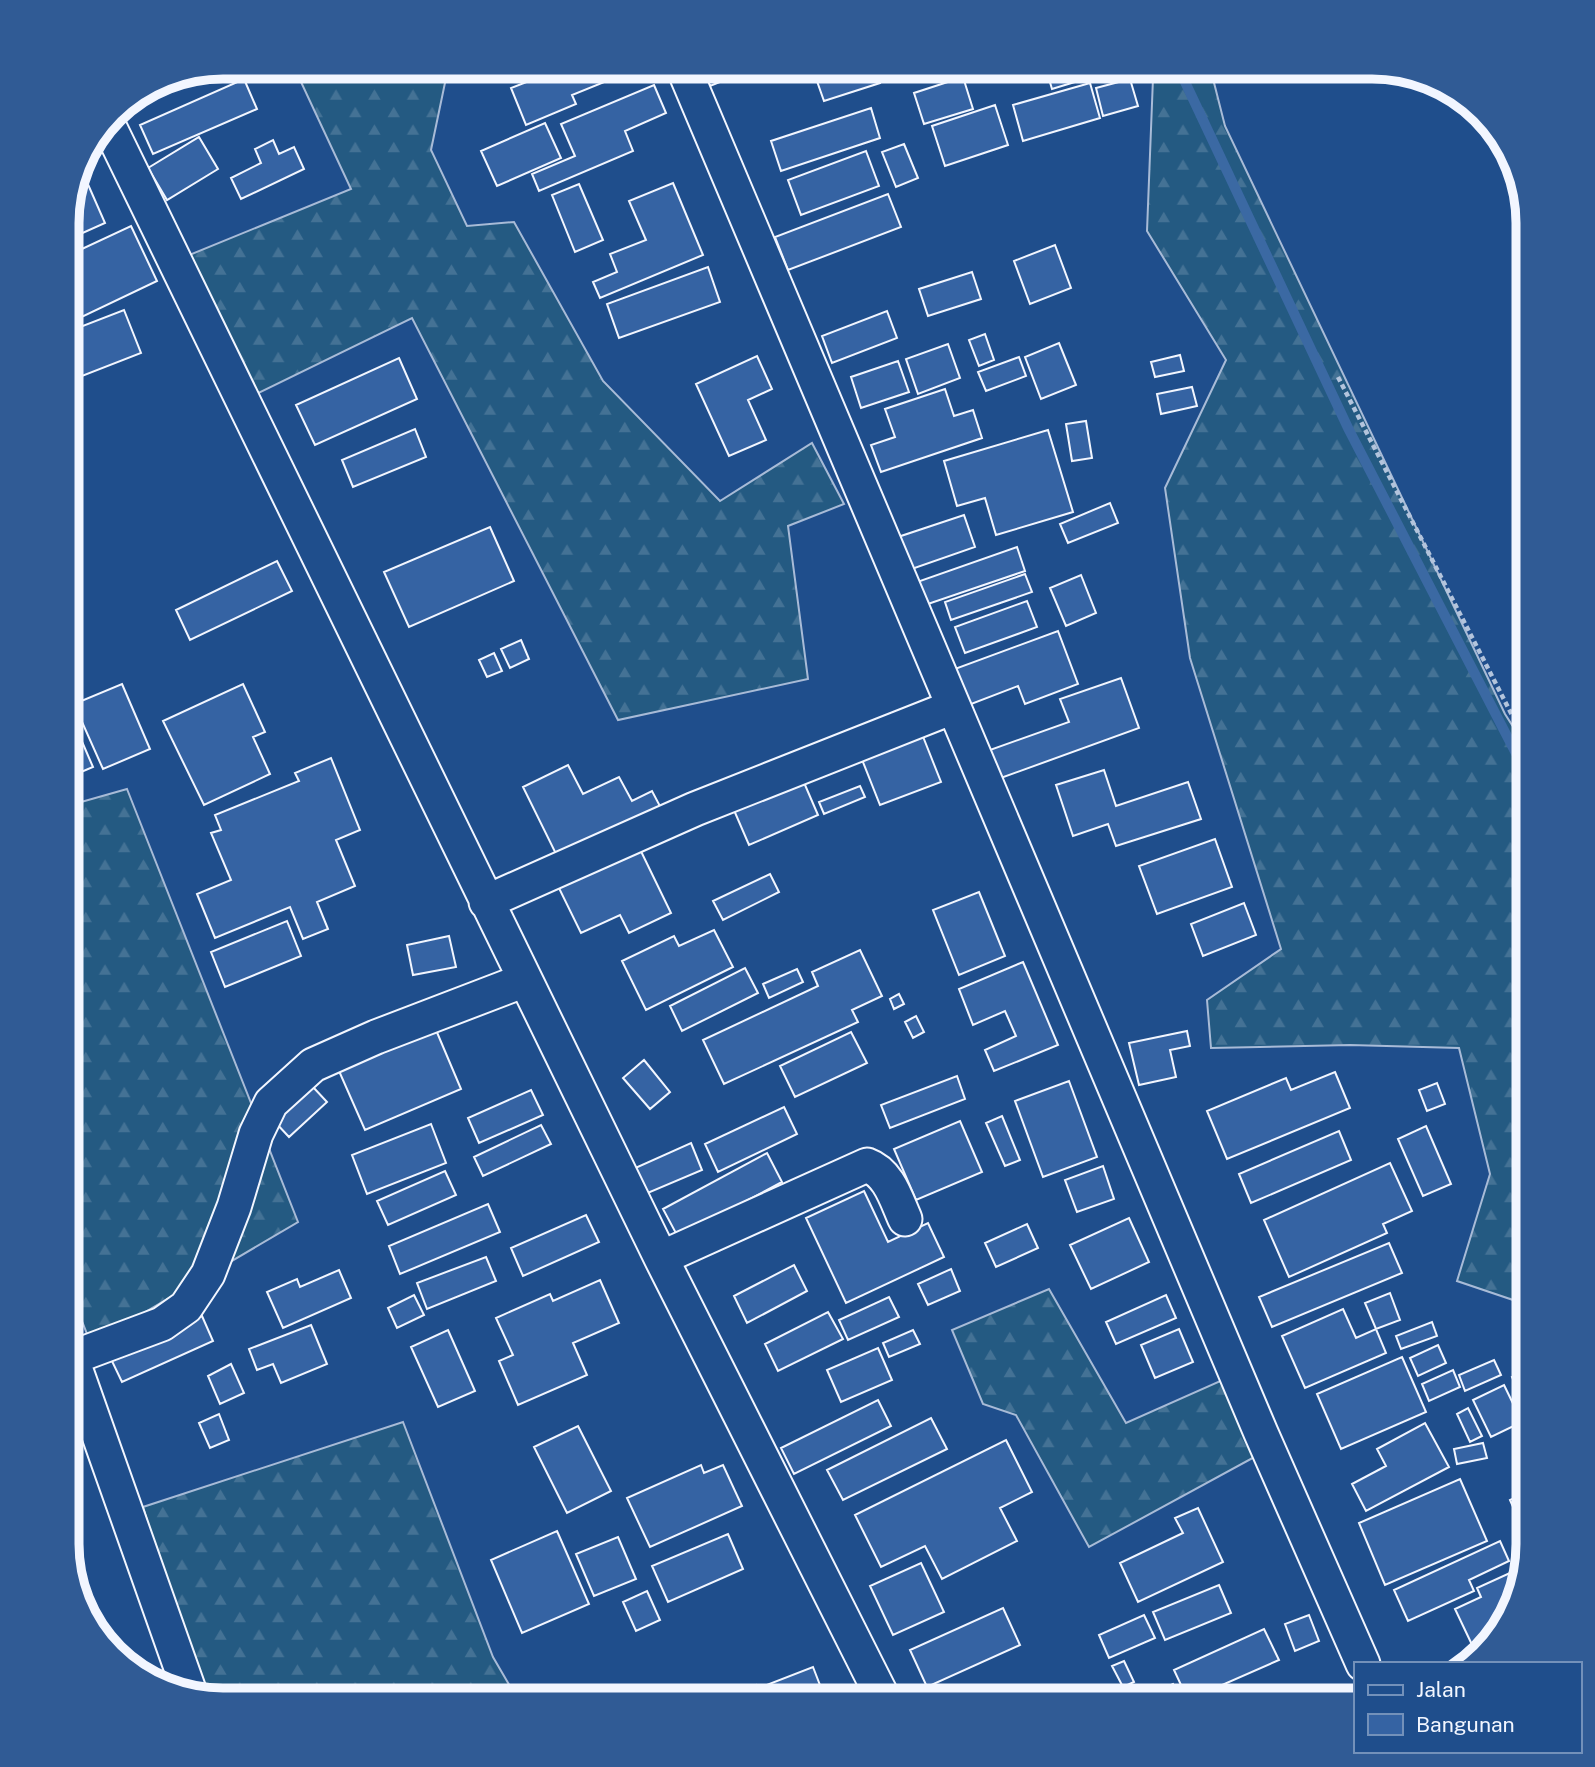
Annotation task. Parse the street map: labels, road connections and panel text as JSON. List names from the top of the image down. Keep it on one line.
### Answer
{"legend":["Jalan","Bangunan"]}
